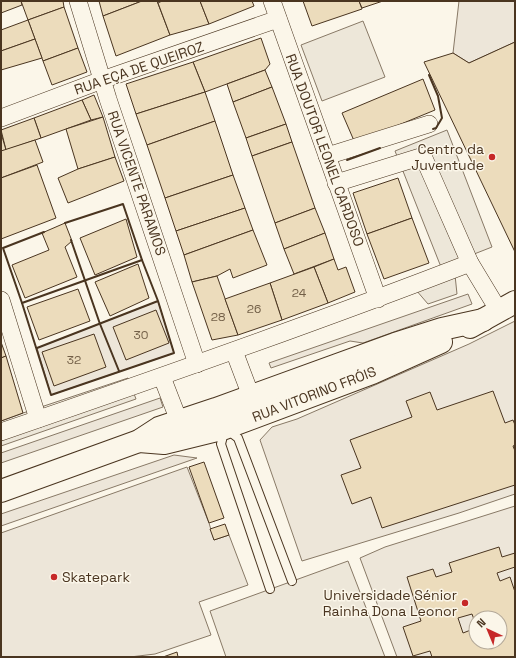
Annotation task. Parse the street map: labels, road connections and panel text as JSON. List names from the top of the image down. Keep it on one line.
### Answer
{"streets":{"main road":["RUA VITORINO FRÓIS"],"street":["RUA EÇA DE QUEIROZ","RUA DOUTOR LEONEL CARDOSO","RUA VICENTE PARAMOS"]},"crossings":[["RUA EÇA DE QUEIROZ","RUA DOUTOR LEONEL CARDOSO"],["RUA EÇA DE QUEIROZ","RUA VICENTE PARAMOS"]],"places":["Centro da Juventude","Skatepark","Universidade Sénior Rainha Dona Leonor"],"house_numbers":["24","26","28","30","32"],"north":"top left"}
